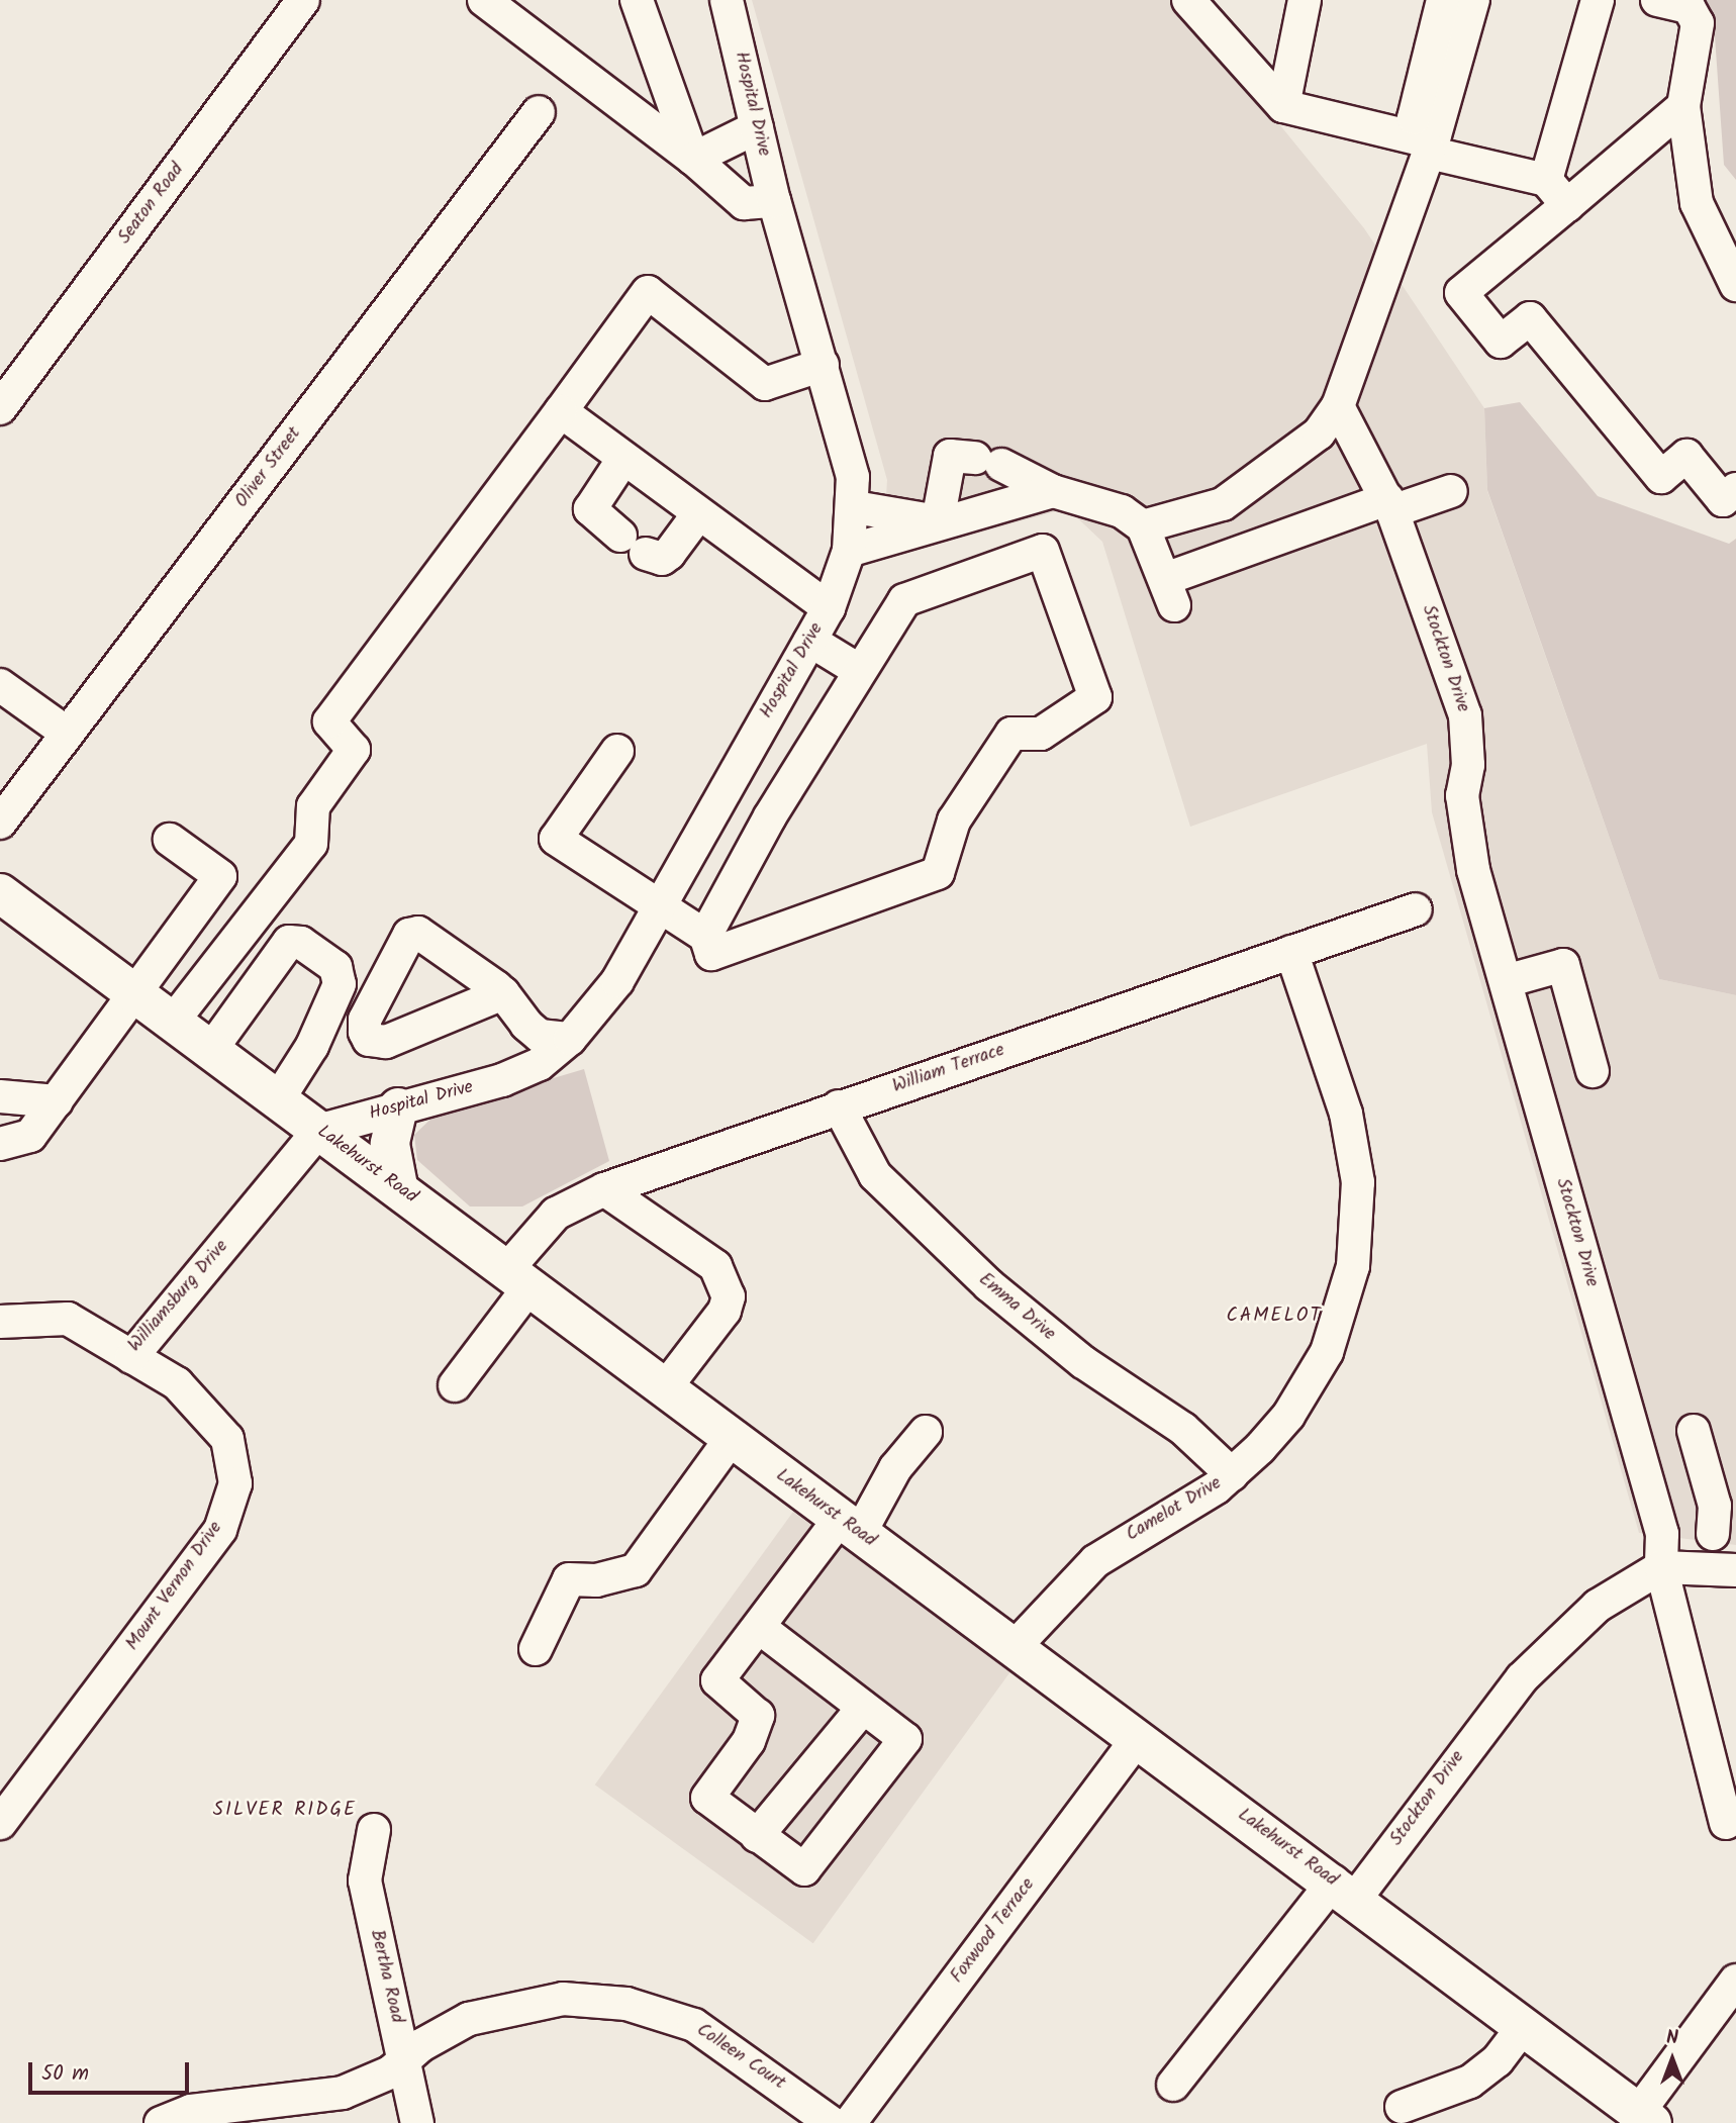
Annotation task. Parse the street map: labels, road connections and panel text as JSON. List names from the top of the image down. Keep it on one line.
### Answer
{"streets":{"main road":["Lakehurst Road"],"street":["Hospital Drive","Seaton Road","Oliver Street","Stockton Drive","William Terrace","Williamsburg Drive","Emma Drive","Camelot Drive","Mount Vernon Drive","Foxwood Terrace","Bertha Road","Colleen Court"]},"crossings":[["Hospital Drive","Lakehurst Road"],["Hospital Drive","Williamsburg Drive"],["Stockton Drive","Lakehurst Road"],["William Terrace","Lakehurst Road"],["William Terrace","Emma Drive"],["William Terrace","Camelot Drive"],["Lakehurst Road","Williamsburg Drive"],["Lakehurst Road","Camelot Drive"],["Lakehurst Road","Foxwood Terrace"],["Williamsburg Drive","Mount Vernon Drive"],["Emma Drive","Camelot Drive"],["Bertha Road","Colleen Court"]],"districts":["CAMELOT","SILVER RIDGE"],"scale_bar":"50 m","north":"top"}
